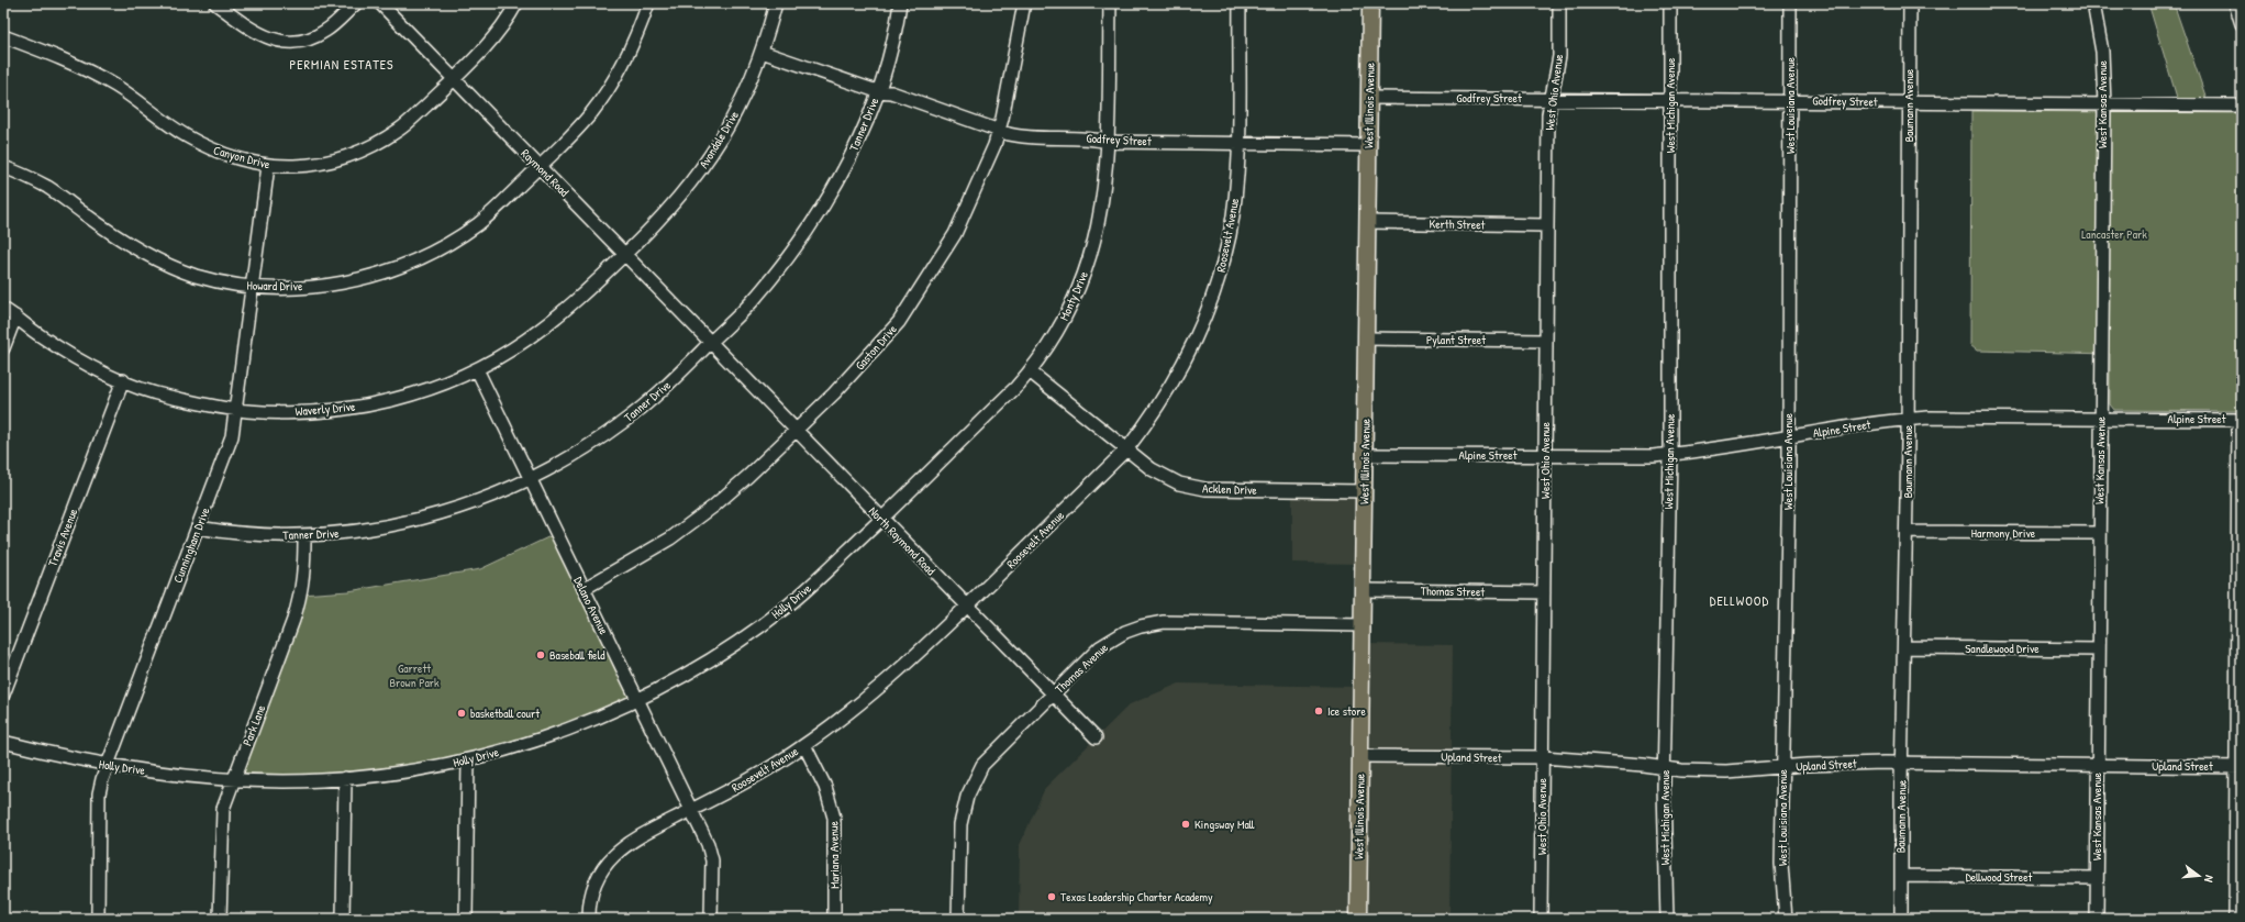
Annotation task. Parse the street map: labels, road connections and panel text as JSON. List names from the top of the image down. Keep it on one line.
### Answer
{"streets":{"main road":["West Illinois Avenue"],"street":["West Ohio Avenue","Godfrey Street","West Kansas Avenue","West Michigan Avenue","West Louisiana Avenue","Baumann Avenue","Tanner Drive","Avondale Drive","Canyon Drive","Raymond Road","Kerth Street","Roosevelt Avenue","Howard Drive","Monty Drive","Pylant Street","Gaston Drive","Waverly Drive","Alpine Street","Acklen Drive","Harmony Drive","Travis Avenue","North Raymond Road","Cunningham Drive","Thomas Street","Holly Drive","Delano Avenue","Sandlewood Drive","Thomas Avenue","Park Lane","Upland Street","Mariana Avenue","Dellwood Street"]},"crossings":[["West Ohio Avenue","Godfrey Street"],["West Ohio Avenue","Kerth Street"],["West Ohio Avenue","Pylant Street"],["West Ohio Avenue","Alpine Street"],["West Ohio Avenue","Thomas Street"],["West Ohio Avenue","Upland Street"],["Godfrey Street","West Kansas Avenue"],["Godfrey Street","West Illinois Avenue"],["Godfrey Street","West Michigan Avenue"],["Godfrey Street","West Louisiana Avenue"],["Godfrey Street","Baumann Avenue"],["Godfrey Street","Tanner Drive"],["Godfrey Street","Avondale Drive"],["Godfrey Street","Roosevelt Avenue"],["Godfrey Street","Monty Drive"],["Godfrey Street","Gaston Drive"],["West Kansas Avenue","Alpine Street"],["West Kansas Avenue","Harmony Drive"],["West Kansas Avenue","Sandlewood Drive"],["West Kansas Avenue","Upland Street"],["West Kansas Avenue","Dellwood Street"],["West Illinois Avenue","Kerth Street"],["West Illinois Avenue","Pylant Street"],["West Illinois Avenue","Alpine Street"],["West Illinois Avenue","Acklen Drive"],["West Illinois Avenue","Thomas Street"],["West Illinois Avenue","Thomas Avenue"],["West Illinois Avenue","Upland Street"],["West Michigan Avenue","Alpine Street"],["West Michigan Avenue","Upland Street"],["West Louisiana Avenue","Alpine Street"],["West Louisiana Avenue","Upland Street"],["Baumann Avenue","Alpine Street"],["Baumann Avenue","Harmony Drive"],["Baumann Avenue","Sandlewood Drive"],["Baumann Avenue","Upland Street"],["Baumann Avenue","Dellwood Street"],["Tanner Drive","Raymond Road"],["Tanner Drive","North Raymond Road"],["Tanner Drive","Cunningham Drive"],["Tanner Drive","Delano Avenue"],["Tanner Drive","Park Lane"],["Avondale Drive","Raymond Road"],["Avondale Drive","Waverly Drive"],["Canyon Drive","Raymond Road"],["Canyon Drive","Cunningham Drive"],["Raymond Road","Howard Drive"],["Raymond Road","Waverly Drive"],["Raymond Road","North Raymond Road"],["Roosevelt Avenue","Acklen Drive"],["Roosevelt Avenue","North Raymond Road"],["Roosevelt Avenue","Delano Avenue"],["Roosevelt Avenue","Mariana Avenue"],["Howard Drive","Cunningham Drive"],["Monty Drive","Acklen Drive"],["Monty Drive","North Raymond Road"],["Monty Drive","Holly Drive"],["Gaston Drive","North Raymond Road"],["Gaston Drive","Delano Avenue"],["Waverly Drive","Travis Avenue"],["Waverly Drive","Cunningham Drive"],["Waverly Drive","Delano Avenue"],["North Raymond Road","Holly Drive"],["North Raymond Road","Thomas Avenue"],["Cunningham Drive","Holly Drive"],["Holly Drive","Delano Avenue"],["Holly Drive","Park Lane"]],"districts":["PERMIAN ESTATES","DELLWOOD"],"parks":["Lancaster Park","Garrett Brown Park"],"places":["Baseball field","Ice store","basketball court","Kingsway Mall","Texas Leadership Charter Academy"],"north":"right"}
